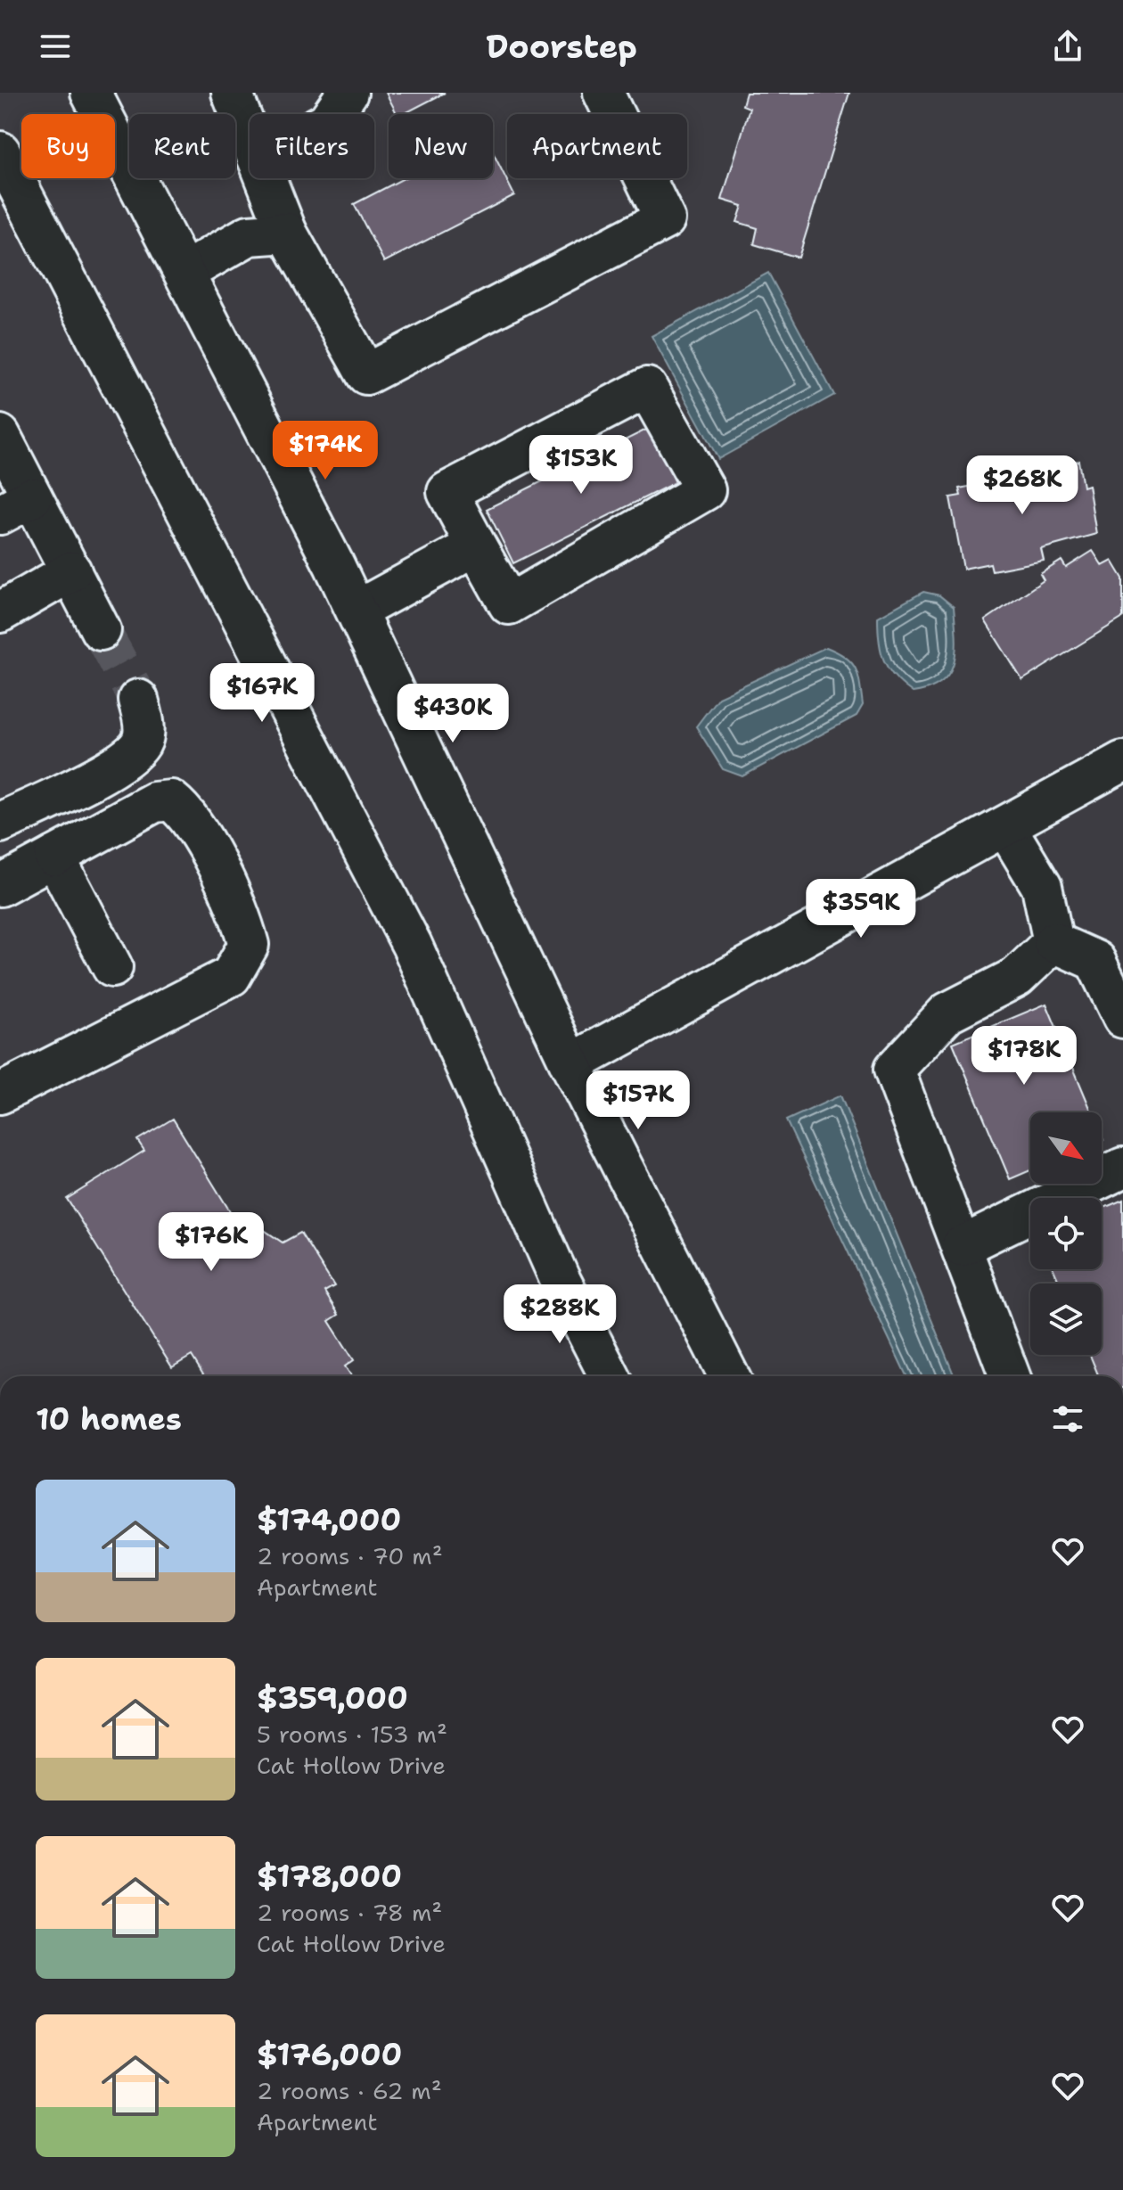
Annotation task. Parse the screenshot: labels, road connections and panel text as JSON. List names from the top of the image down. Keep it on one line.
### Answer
{"north":"bottom right","page":{"header":"Doorstep","chip":["Buy","Rent","Filters","New","Apartment"],"price":["$174K","$153K","$268K","$167K","$430K","$359K","$178K","$157K","$176K","$288K"],"heading":"10 homes","list":[{"name":"$174,000","note":"2 rooms · 70 m² · Apartment"},{"name":"$359,000","note":"5 rooms · 153 m² · Cat Hollow Drive"},{"name":"$178,000","note":"2 rooms · 78 m² · Cat Hollow Drive"},{"name":"$176,000","note":"2 rooms · 62 m² · Apartment"}]}}
